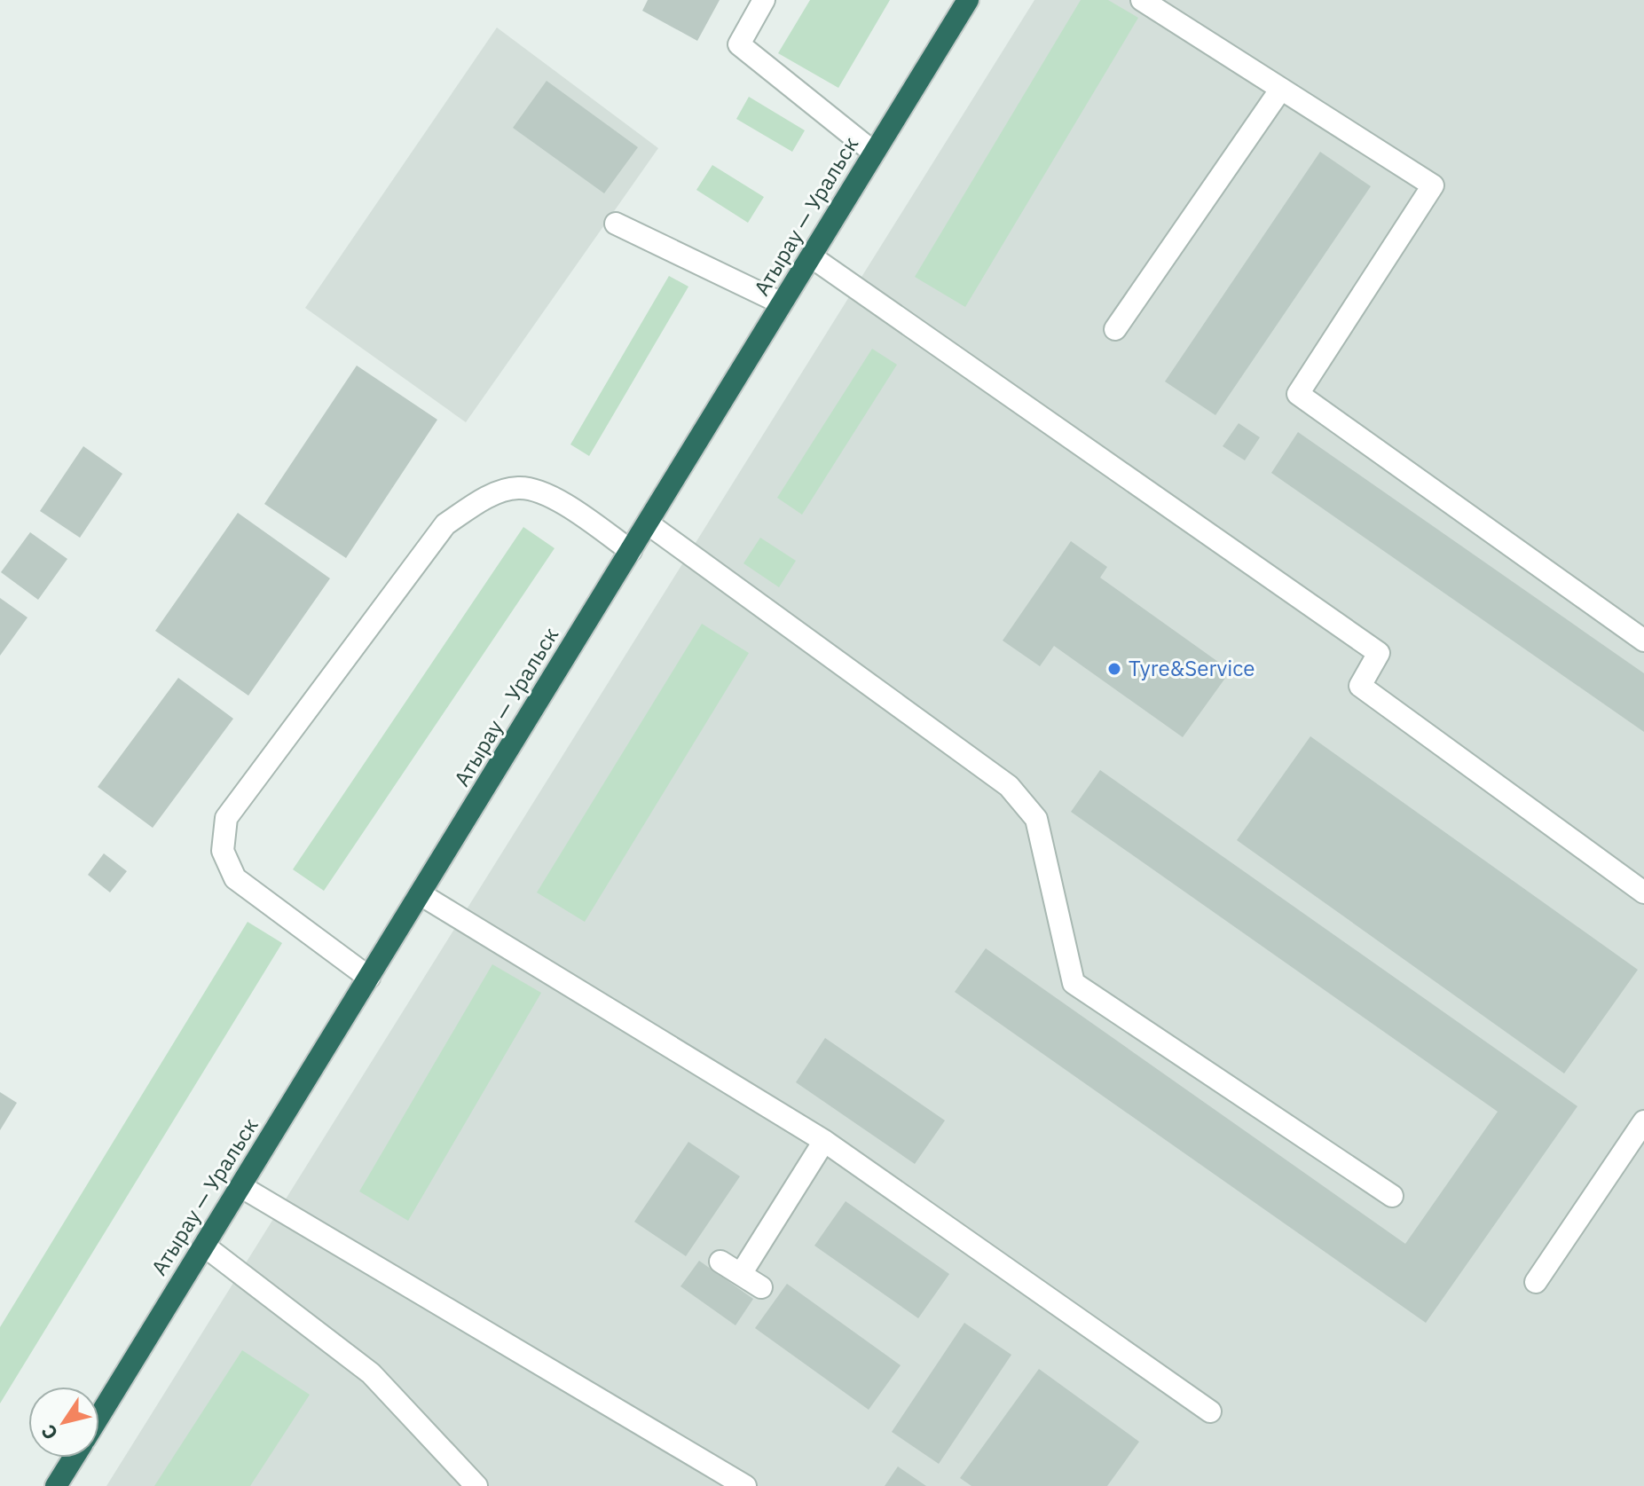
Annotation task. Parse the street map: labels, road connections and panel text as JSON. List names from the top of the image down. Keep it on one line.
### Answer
{"streets":{"highway":["Атырау — Уральск"]},"places":["Tyre&Service"],"north":"bottom left"}
